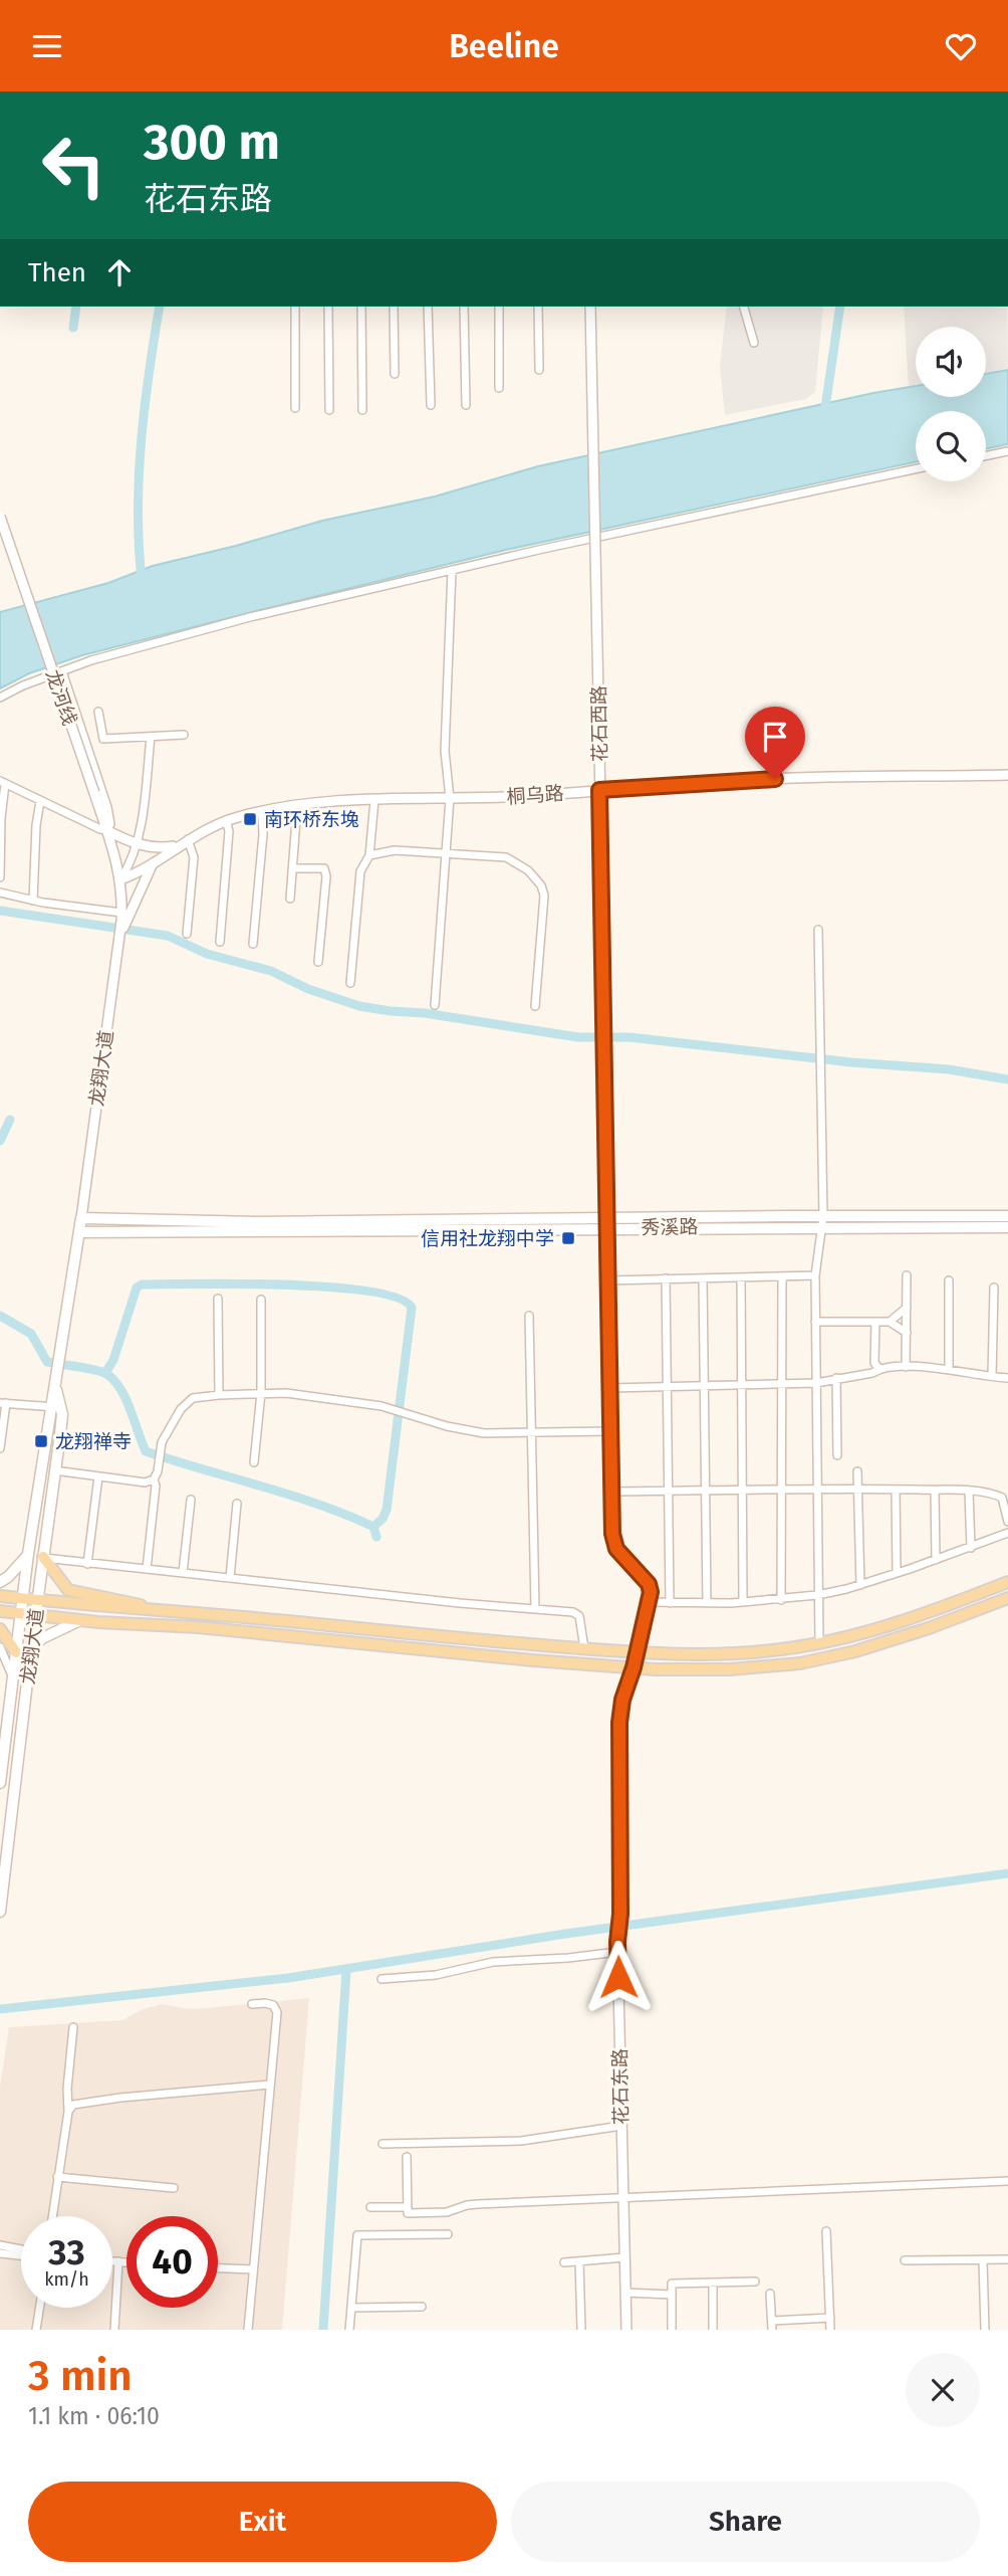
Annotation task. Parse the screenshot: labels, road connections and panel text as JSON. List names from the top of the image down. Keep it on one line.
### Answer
{"streets":{"main road":["龙翔大道","秀溪路"],"street":["龙河线","花石西路","桐乌路","花石东路"]},"crossings":[["龙河线","桐乌路"],["龙河线","龙翔大道"],["花石西路","桐乌路"],["花石西路","秀溪路"],["桐乌路","龙翔大道"],["龙翔大道","秀溪路"]],"places":{"transit":["南环桥东堍","信用社龙翔中学","龙翔禅寺"]},"page":{"header":"Beeline","turn":["300 m","花石东路"],"then":"Then","speed":"33 km/h","limit":"40","heading":["3 min","1.1 km · 06:10"],"buttons":["Exit","Share"]}}
